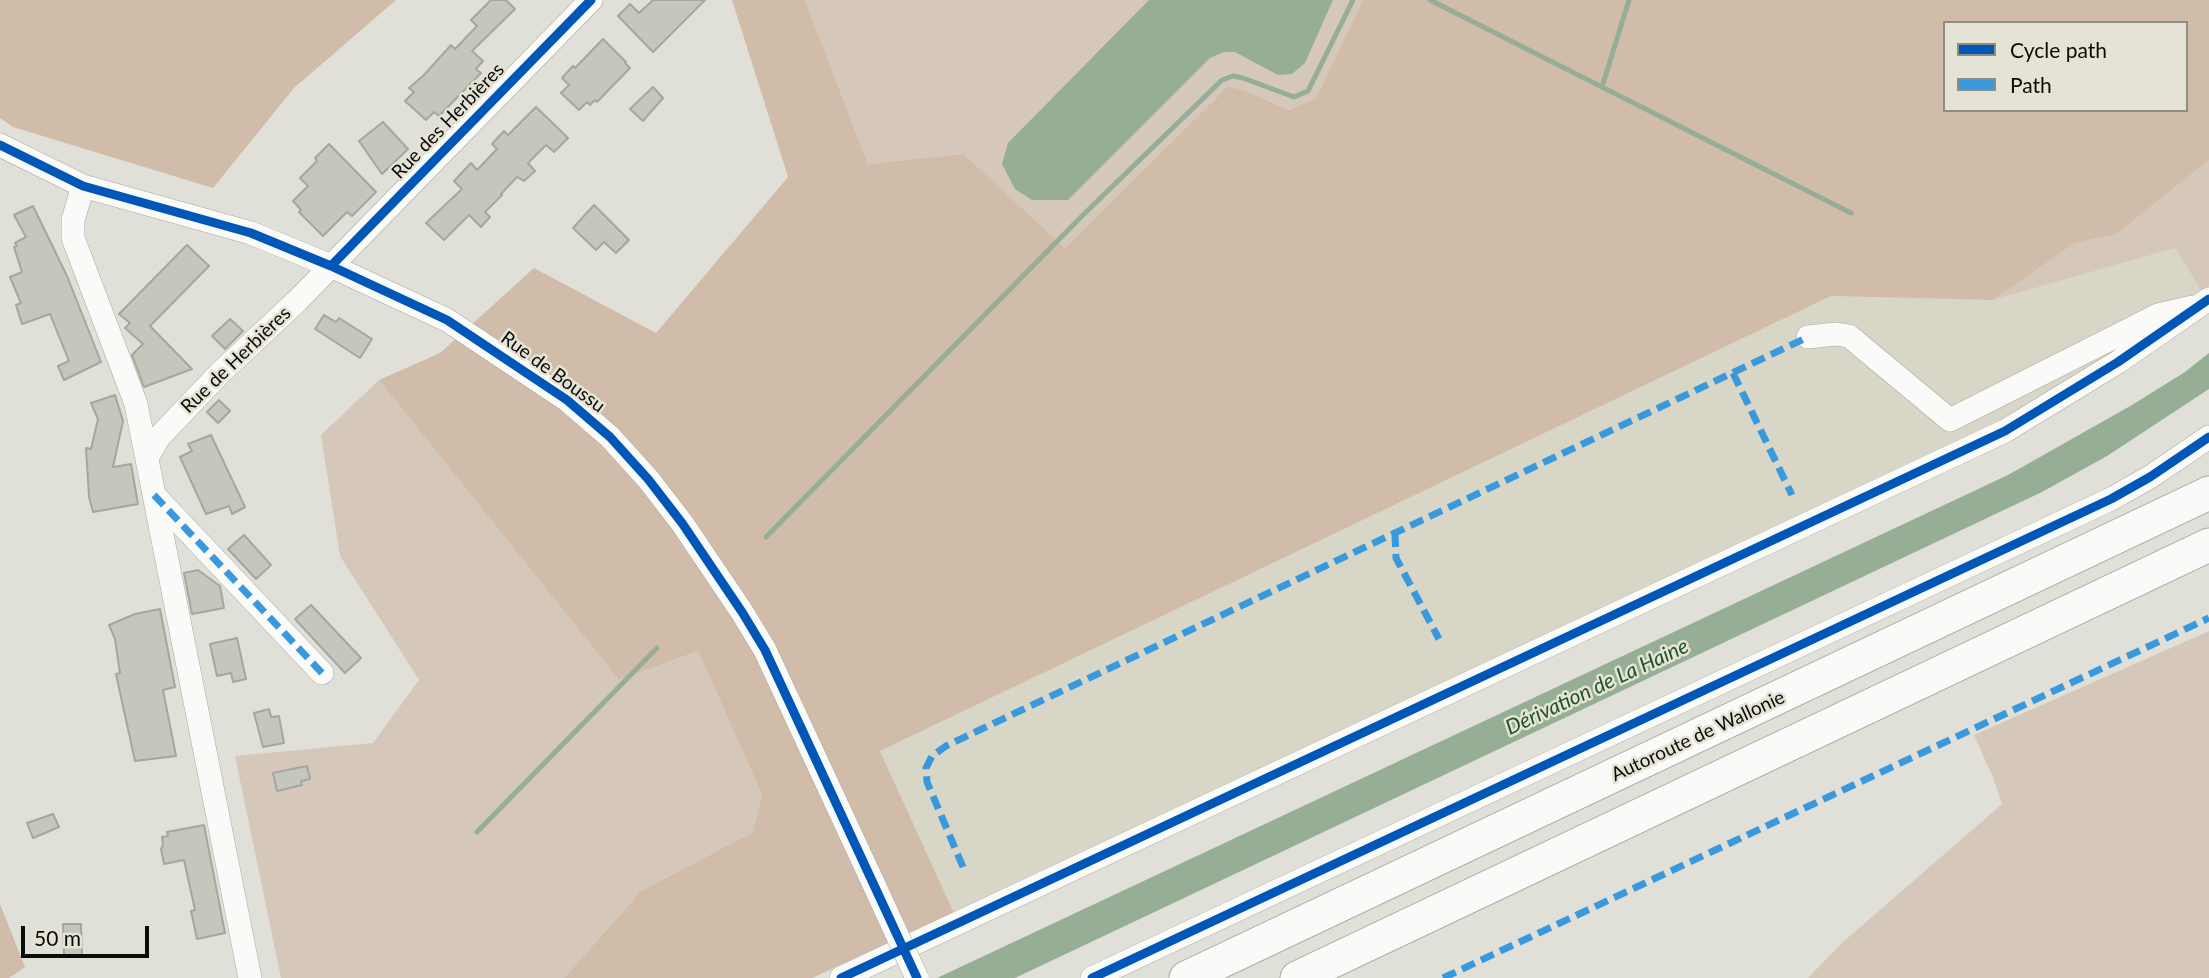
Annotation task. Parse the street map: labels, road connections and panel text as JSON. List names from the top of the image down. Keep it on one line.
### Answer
{"streets":{"highway":["Autoroute de Wallonie"],"street":["Rue des Herbières","Rue de Herbières","Rue de Boussu"]},"crossings":[["Rue des Herbières","Rue de Herbières"],["Rue des Herbières","Rue de Boussu"],["Rue de Herbières","Rue de Boussu"]],"water":["Dérivation de La Haine"],"legend":["Cycle path","Path"],"scale_bar":"50 m"}
